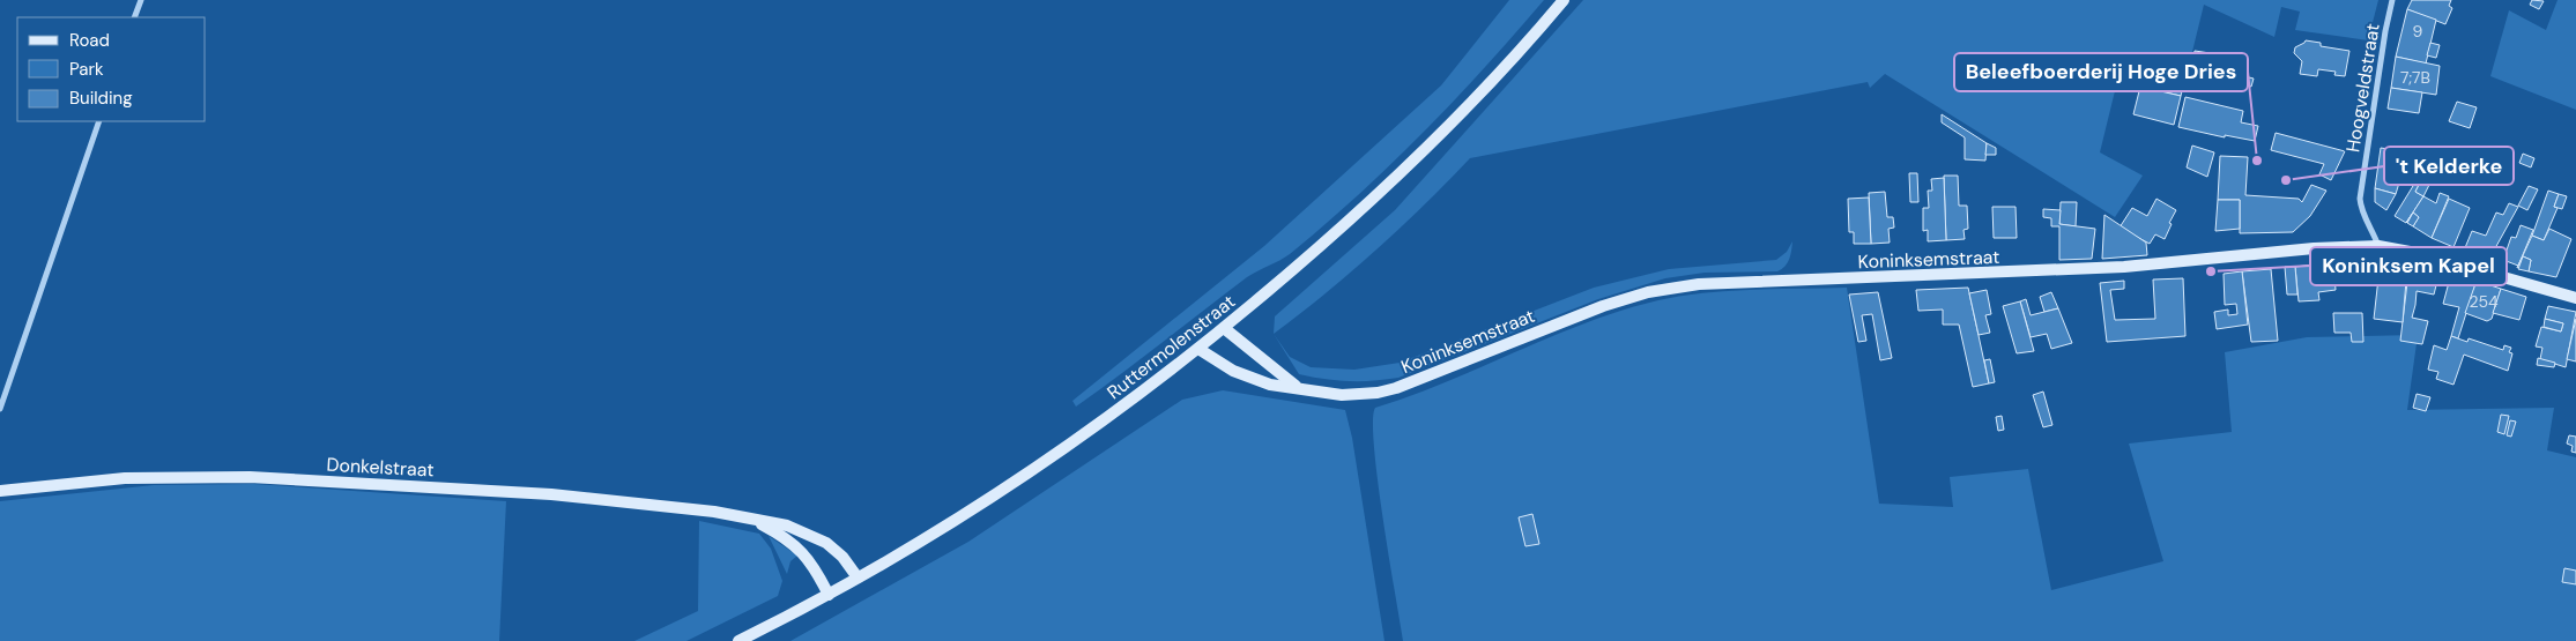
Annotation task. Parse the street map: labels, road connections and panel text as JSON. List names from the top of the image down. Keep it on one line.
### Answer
{"streets":{"street":["Hoogveldstraat","Koninksemstraat","Ruttermolenstraat","Donkelstraat"]},"crossings":[["Hoogveldstraat","Koninksemstraat"],["Koninksemstraat","Ruttermolenstraat"],["Ruttermolenstraat","Donkelstraat"]],"places":["Beleefboerderij Hoge Dries","'t Kelderke","Koninksem Kapel"],"house_numbers":["9","7;7B","254"],"legend":["Road","Park","Building"]}
